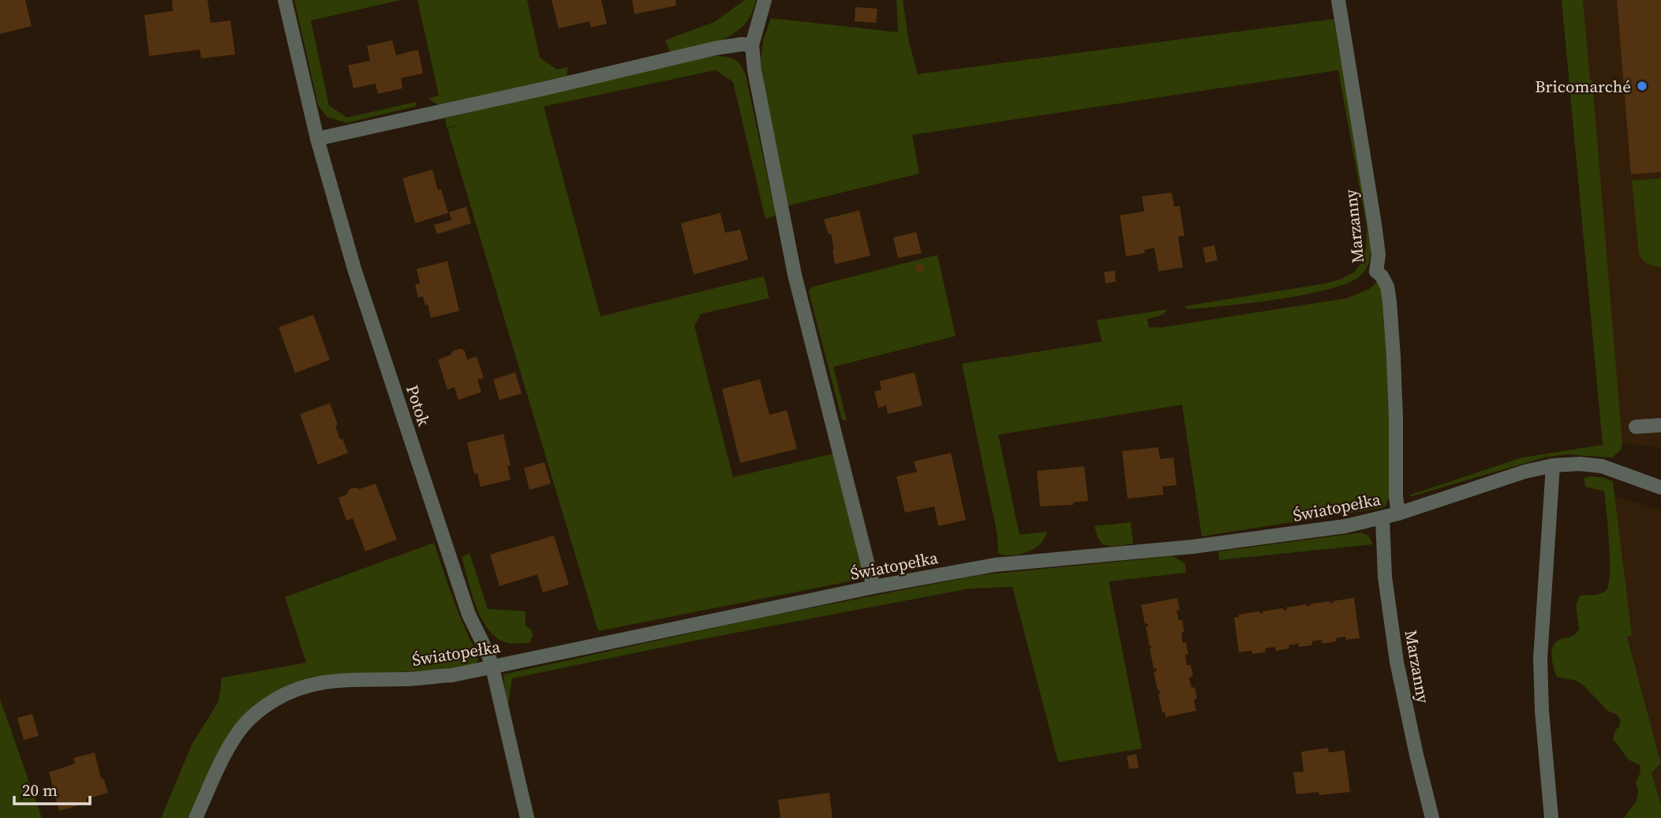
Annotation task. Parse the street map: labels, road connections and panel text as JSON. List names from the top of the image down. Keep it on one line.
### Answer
{"streets":{"street":["Marzanny","Potok","Światopełka"]},"crossings":[["Marzanny","Światopełka"],["Potok","Światopełka"]],"places":["Bricomarché"],"scale_bar":"20 m"}
